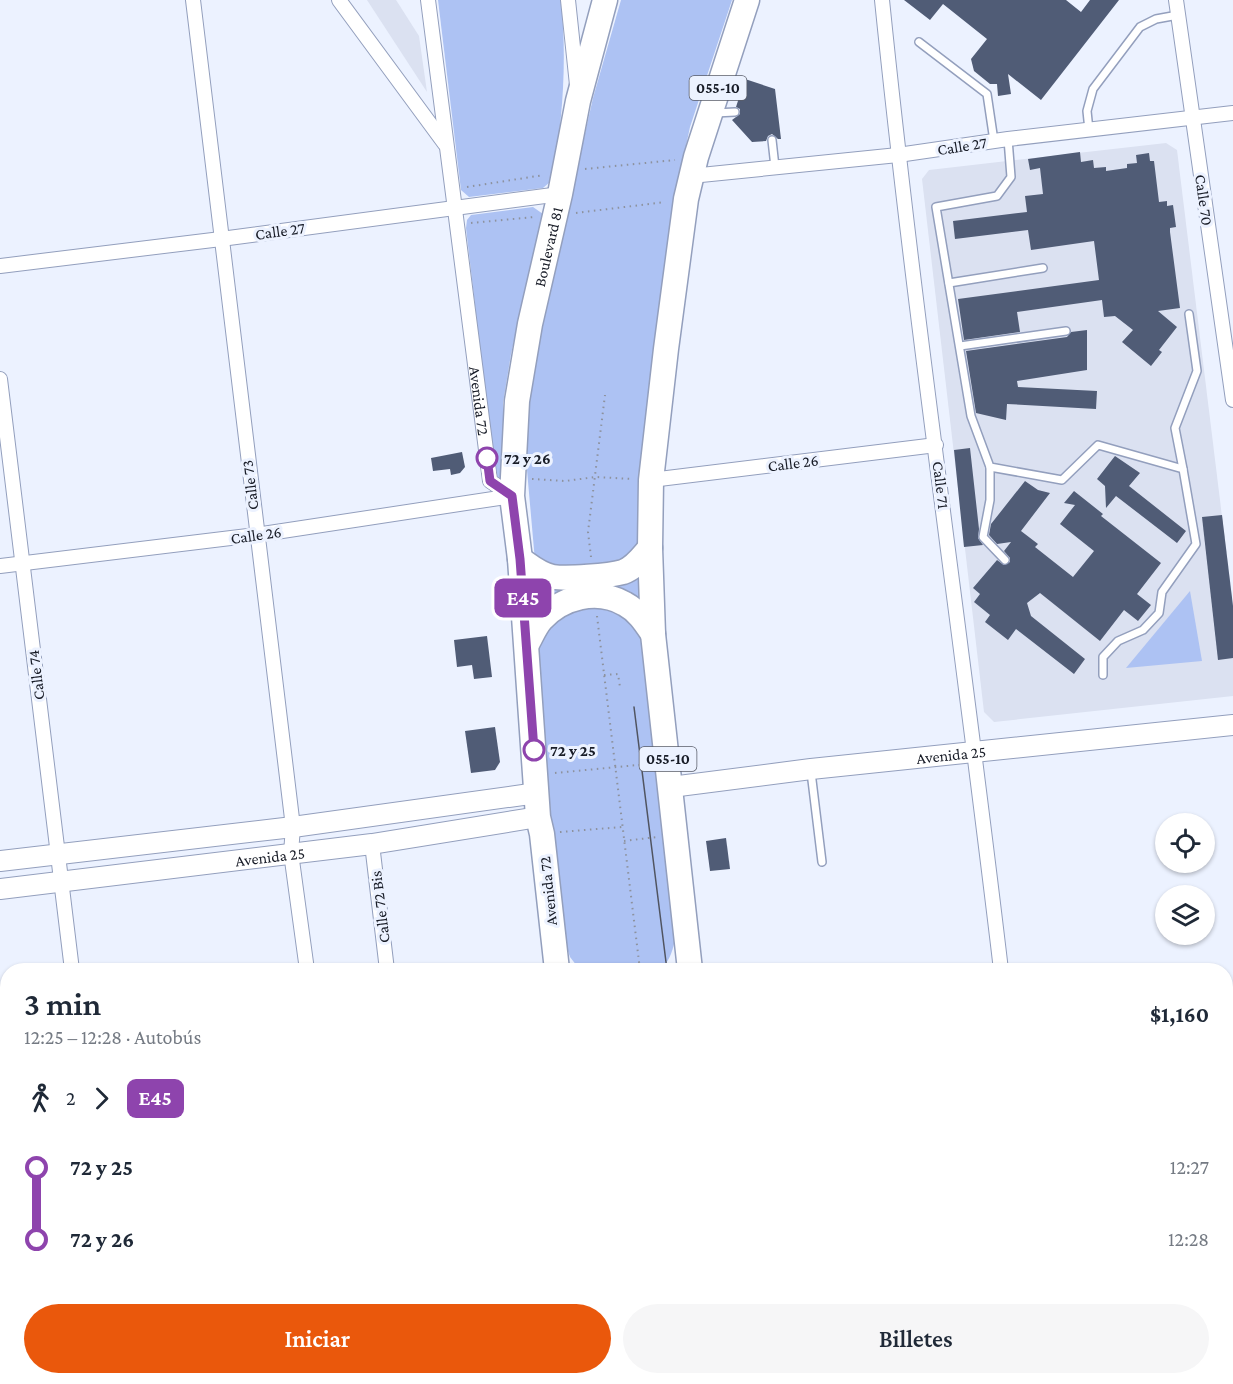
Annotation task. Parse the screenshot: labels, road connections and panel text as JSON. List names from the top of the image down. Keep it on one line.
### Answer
{"streets":{"highway":["055-10","Boulevard 81","Avenida 72"],"main road":["Avenida 25"],"street":["Calle 27","Calle 70","Calle 26","Calle 73","Calle 71","Calle 74","Calle 72 Bis"]},"crossings":[["055-10","Calle 27"],["055-10","Calle 26"],["055-10","Avenida 25"],["Calle 27","Calle 70"],["Calle 27","Boulevard 81"],["Calle 27","Avenida 72"],["Calle 27","Calle 73"],["Calle 27","Calle 71"],["Boulevard 81","Avenida 72"],["Boulevard 81","Calle 26"],["Avenida 72","Calle 26"],["Avenida 72","Avenida 25"],["Calle 26","Calle 73"],["Calle 26","Calle 71"],["Calle 26","Calle 74"],["Calle 73","Avenida 25"],["Calle 71","Avenida 25"],["Calle 74","Avenida 25"],["Avenida 25","Calle 72 Bis"]],"places":["72 y 26","72 y 25"],"lines":["bus line E45"],"page":{"on_map":"E45","heading":["3 min","12:25 – 12:28 · Autobús","$1,160"],"legs":["2","E45"],"list":[{"name":"72 y 25","value":"12:27"},{"name":"72 y 26","value":"12:28"}],"buttons":["Iniciar","Billetes"]}}
